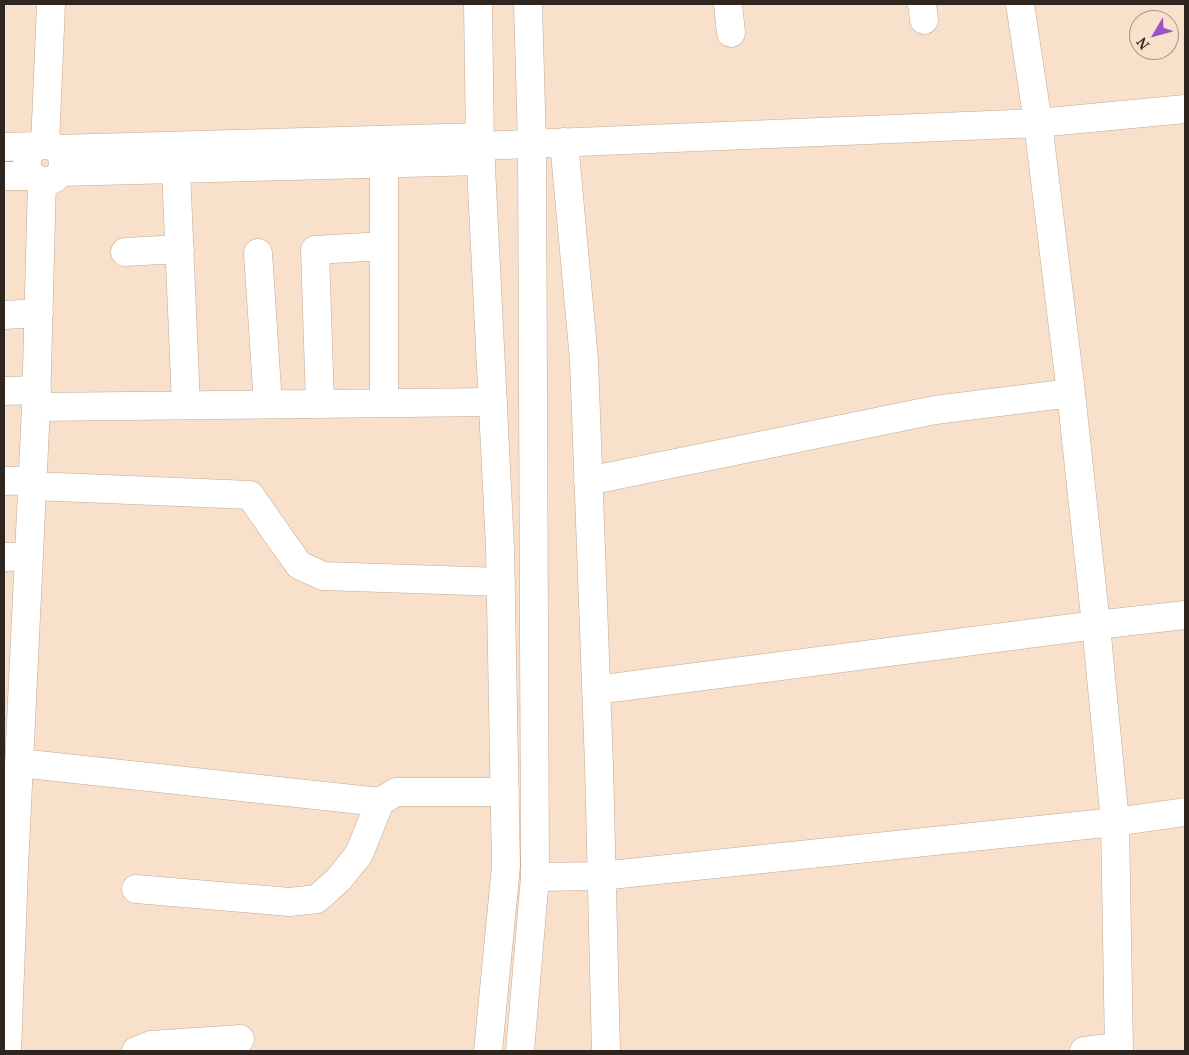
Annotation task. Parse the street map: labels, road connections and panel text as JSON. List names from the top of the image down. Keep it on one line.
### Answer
{"north":"bottom left"}
